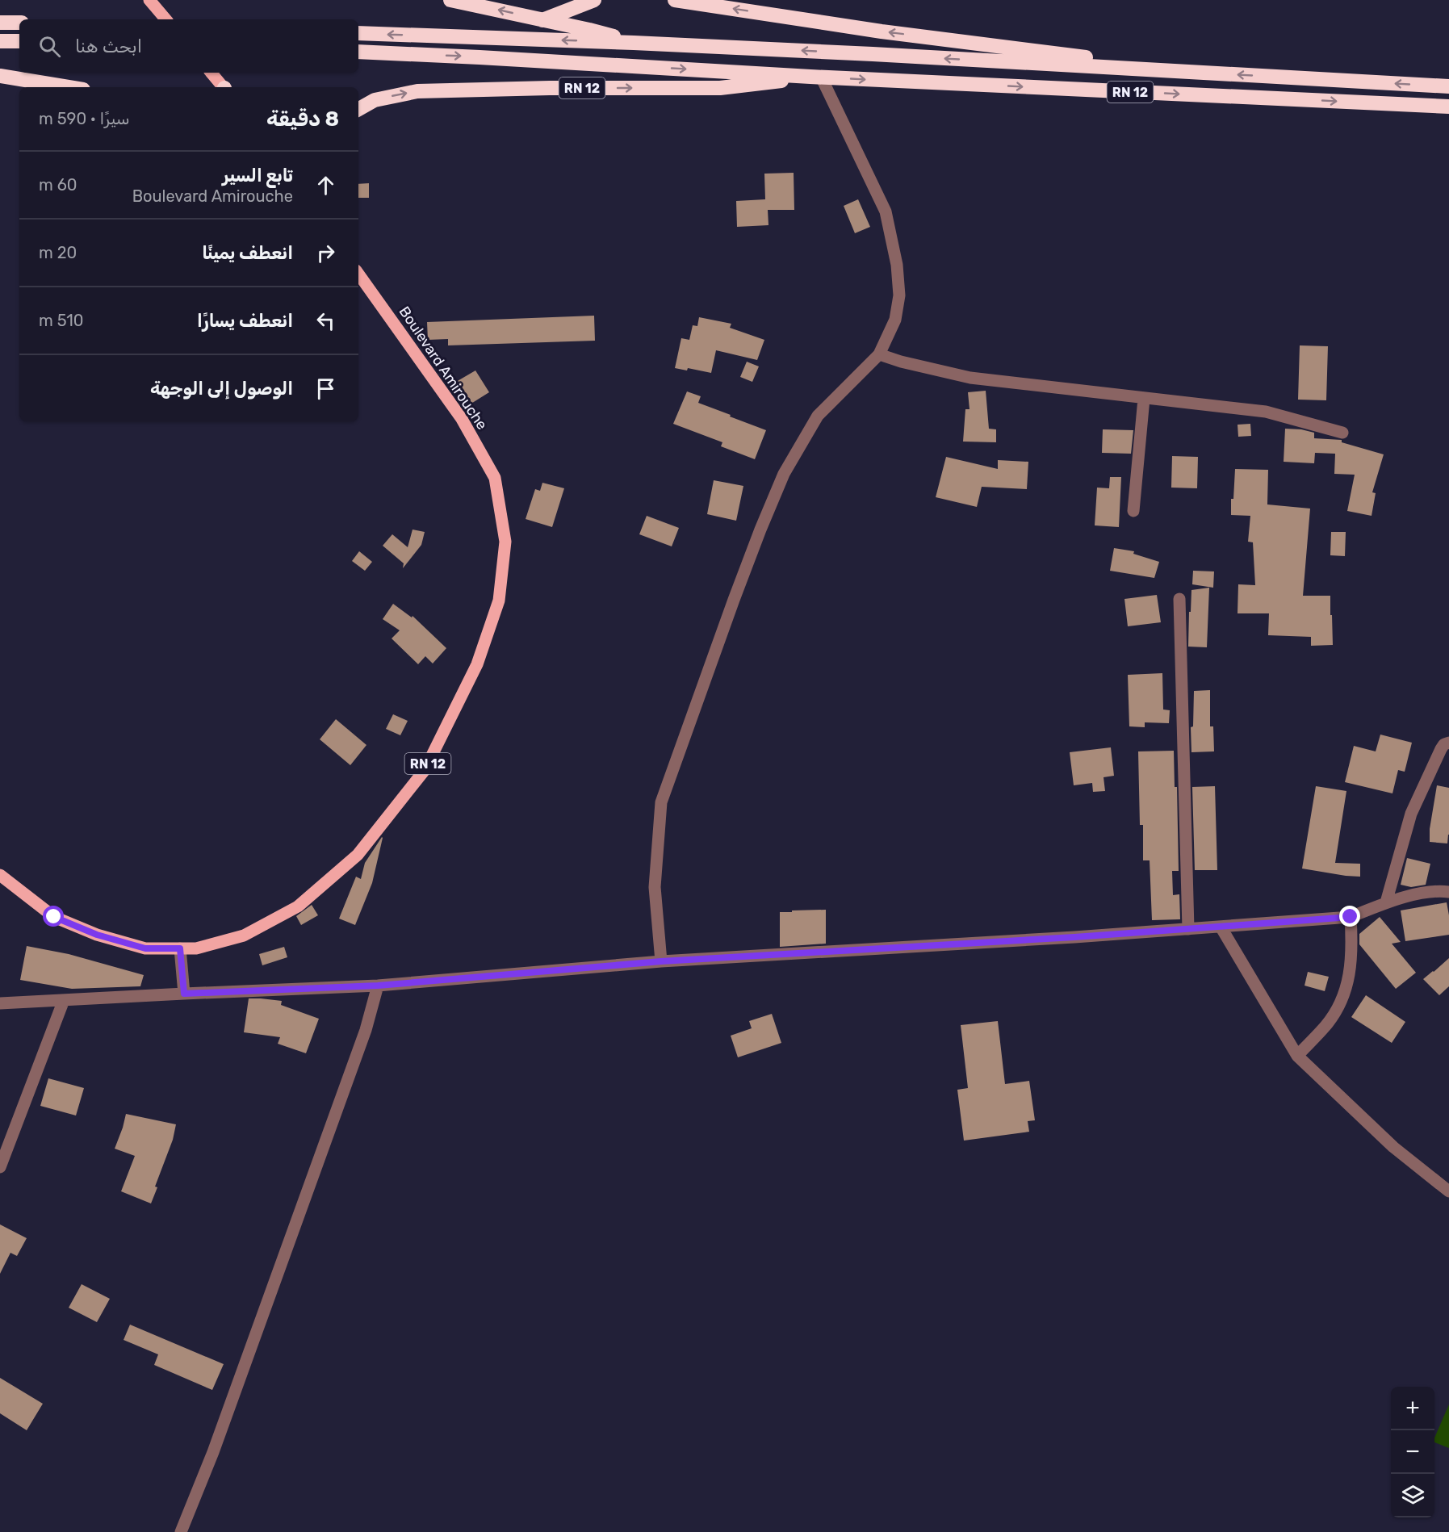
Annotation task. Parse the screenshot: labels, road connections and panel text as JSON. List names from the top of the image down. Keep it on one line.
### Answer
{"streets":{"highway":["RN 12"],"main road":["Boulevard Amirouche"]},"page":{"search":"ابحث هنا","heading":["8 دقيقة","سيرًا · 590 m"],"list":[["تابع السير","Boulevard Amirouche","60 m"],["انعطف يمينًا","20 m"],["انعطف يسارًا","510 m"],"الوصول إلى الوجهة"],"map_buttons":["+","−"]}}
